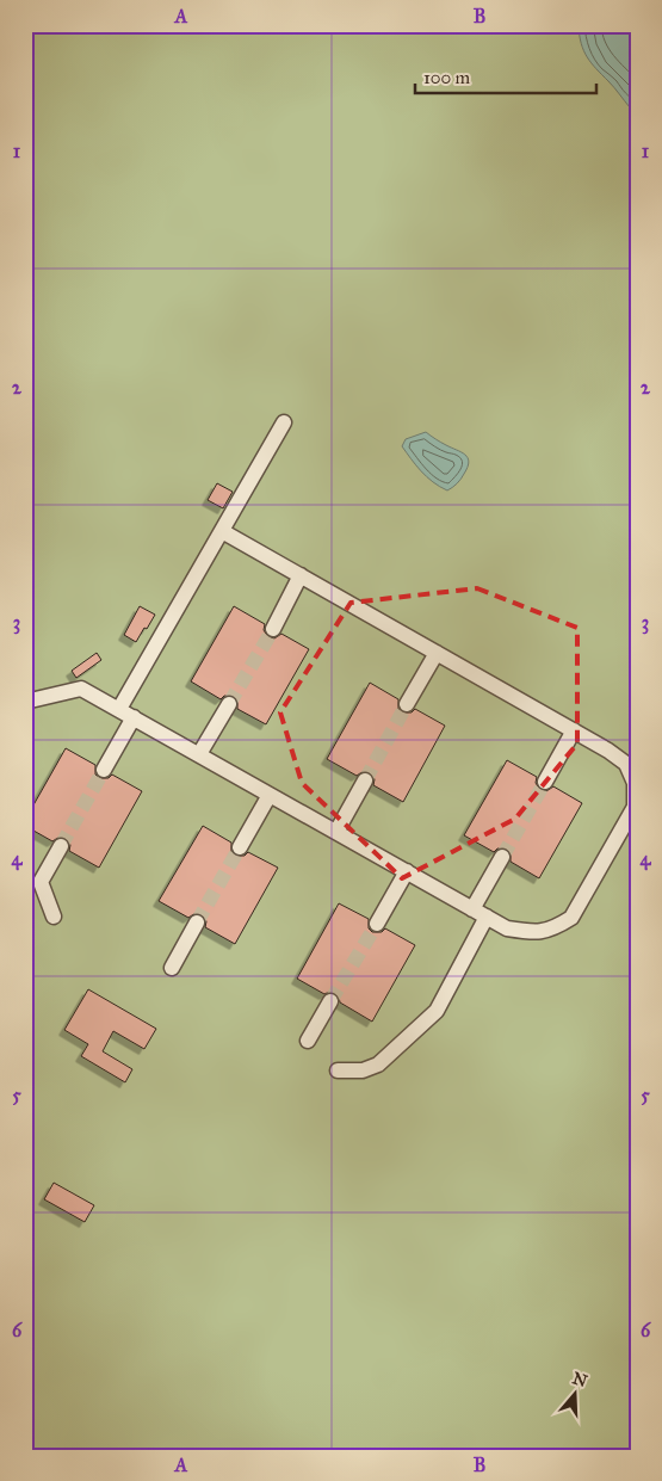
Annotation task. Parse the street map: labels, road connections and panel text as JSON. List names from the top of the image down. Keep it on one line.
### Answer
{"scale_bar":"100 m","north":"top","grid":{"columns":["A","B"],"rows":["1","2","3","4","5","6"]}}
